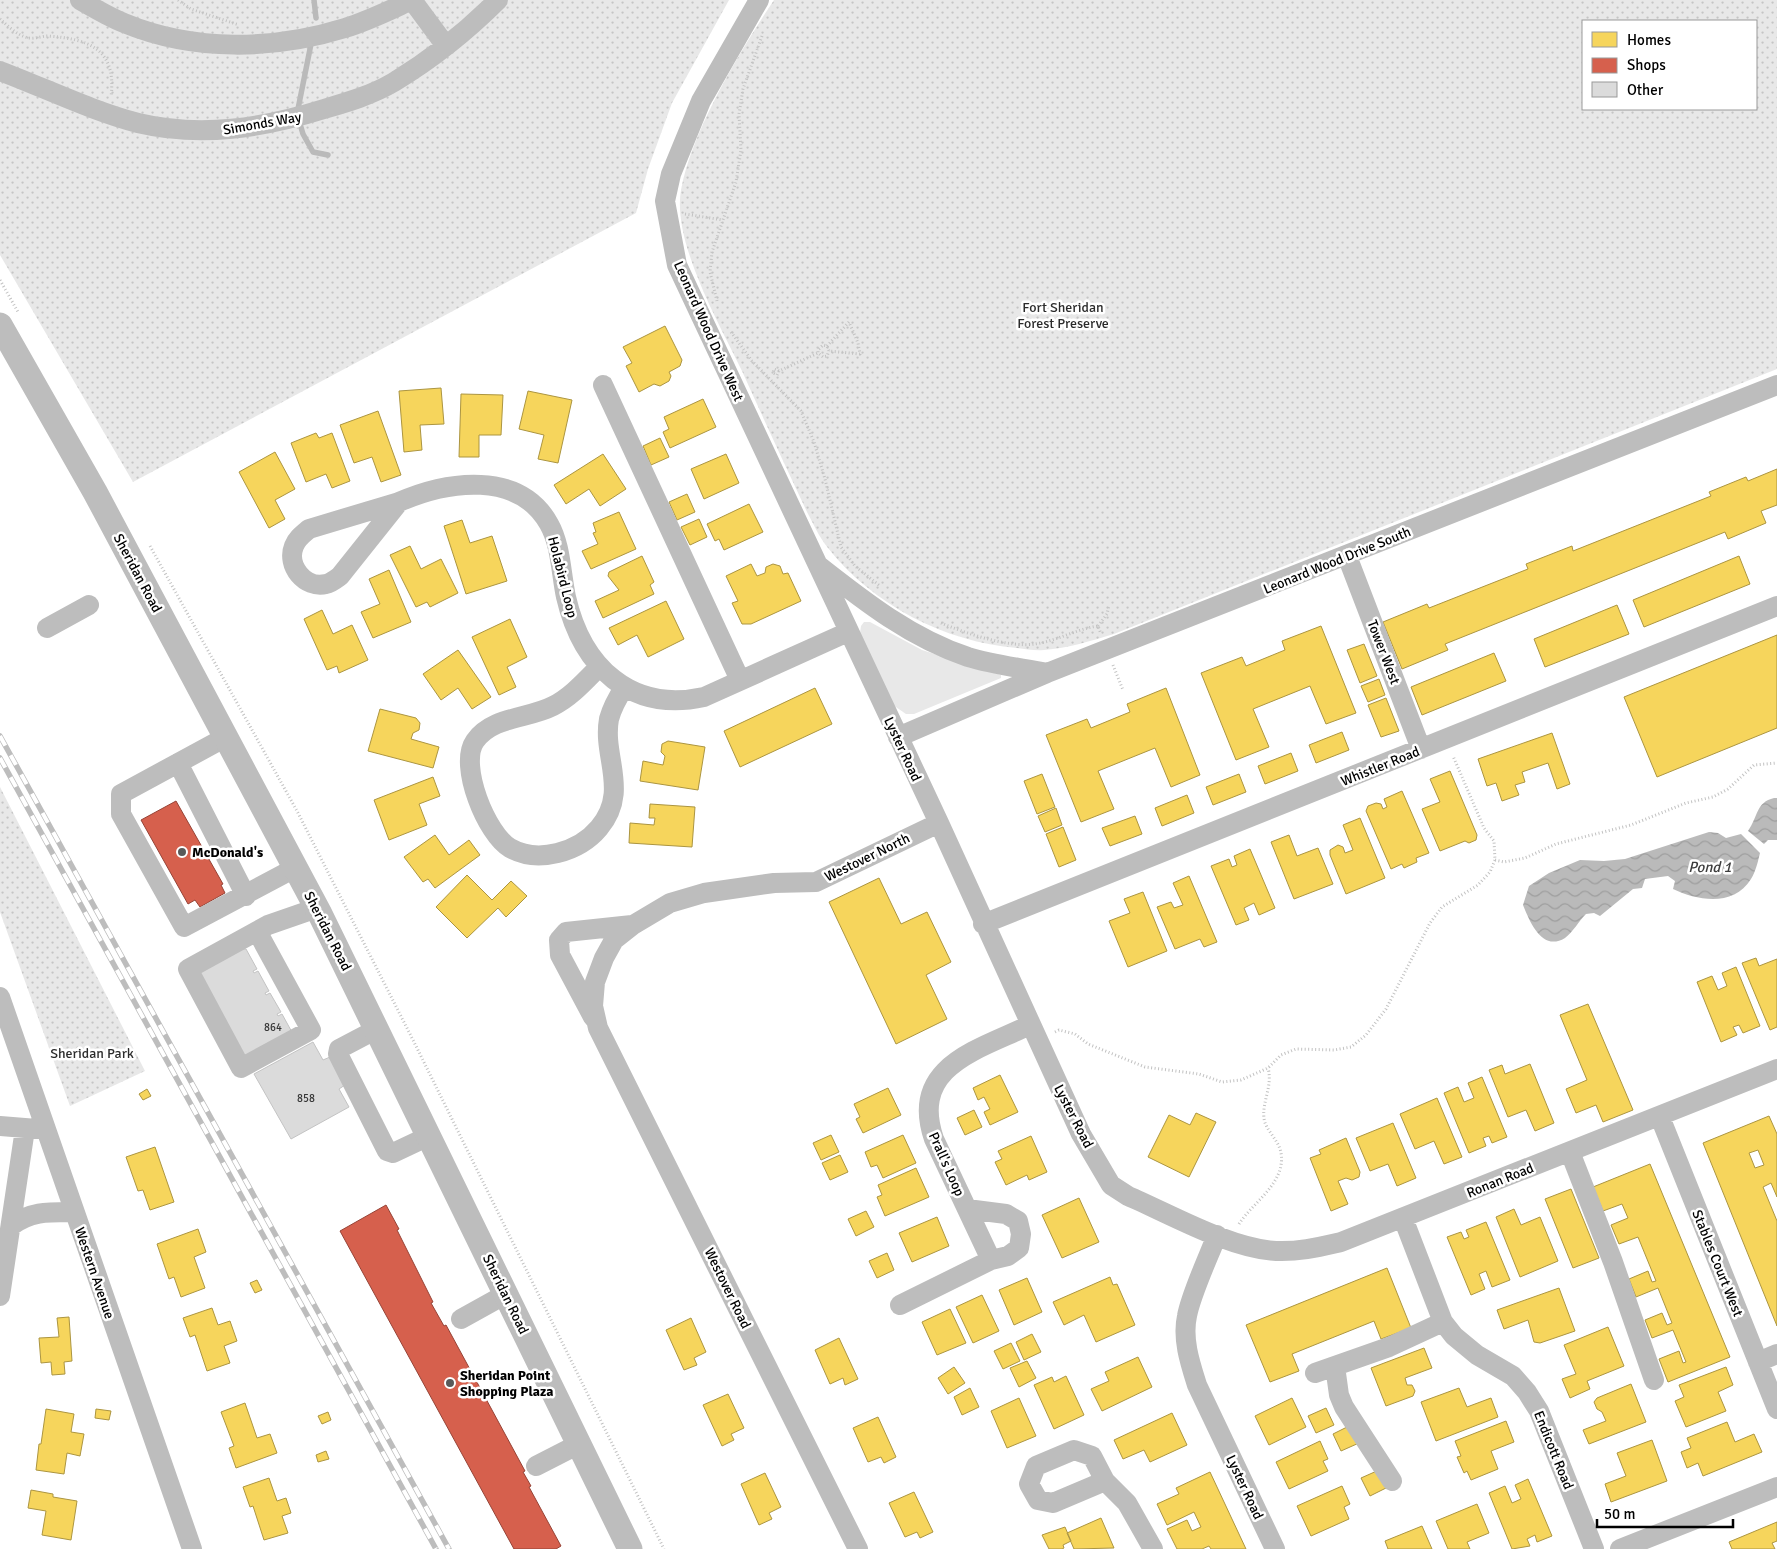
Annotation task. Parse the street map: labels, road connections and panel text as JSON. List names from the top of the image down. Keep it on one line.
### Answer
{"streets":{"main road":["Sheridan Road"],"street":["Simonds Way","Leonard Wood Drive West","Leonard Wood Drive South","Holabird Loop","Tower West","Lyster Road","Whistler Road","Westover North","Prall's Loop","Ronan Road","Stables Court West","Western Avenue","Westover Road","Endicott Road"]},"crossings":[["Leonard Wood Drive West","Holabird Loop"],["Leonard Wood Drive West","Lyster Road"],["Leonard Wood Drive South","Tower West"],["Leonard Wood Drive South","Lyster Road"],["Holabird Loop","Lyster Road"],["Tower West","Whistler Road"],["Lyster Road","Whistler Road"],["Lyster Road","Westover North"],["Lyster Road","Prall's Loop"],["Lyster Road","Ronan Road"],["Westover North","Westover Road"],["Ronan Road","Stables Court West"],["Ronan Road","Endicott Road"]],"water":["Pond 1"],"parks":["Fort Sheridan Forest Preserve","Sheridan Park"],"places":["McDonald's","Sheridan Point Shopping Plaza"],"house_numbers":["864","858"],"legend":["Homes","Shops","Other"],"scale_bar":"50 m"}
